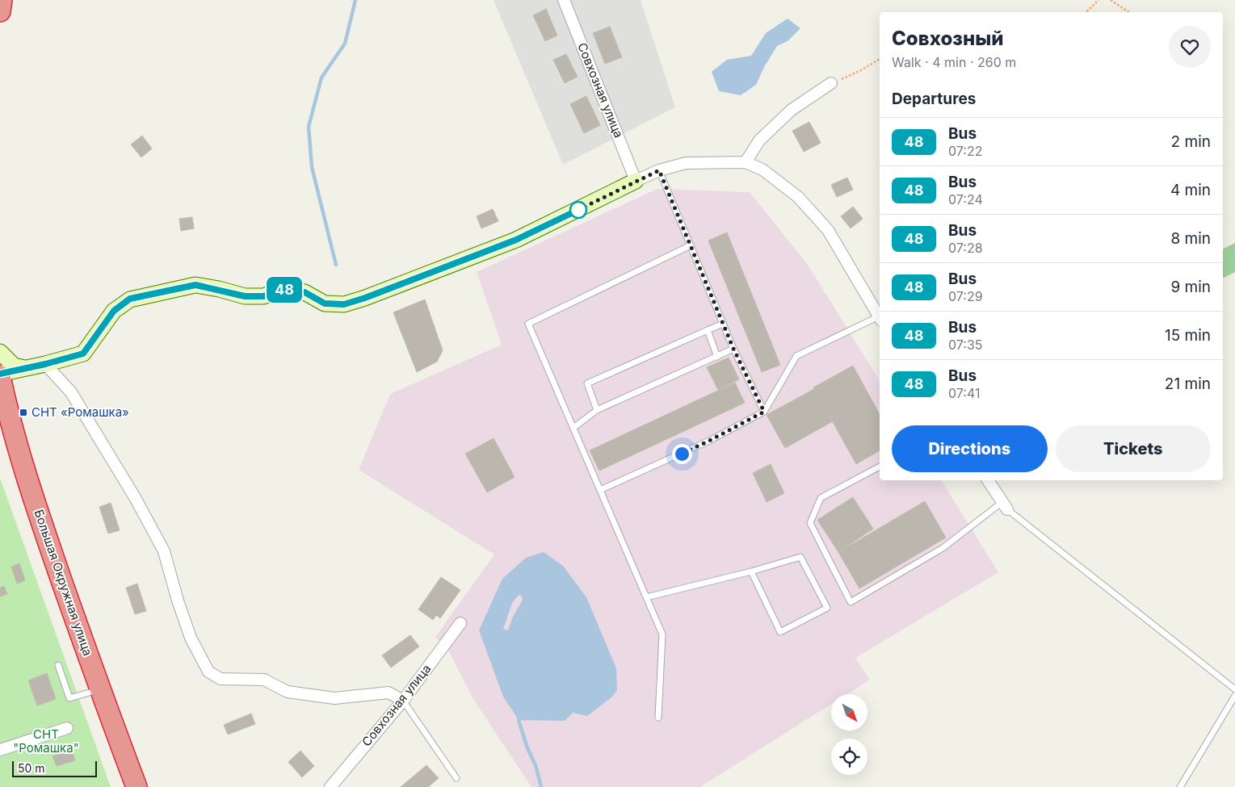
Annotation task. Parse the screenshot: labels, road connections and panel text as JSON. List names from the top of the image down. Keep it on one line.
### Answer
{"streets":{"highway":["Большая Окружная улица"],"street":["Совхозная улица"]},"parks":["СНТ \"Ромашка\""],"places":{"transit":["СНТ «Ромашка»"]},"lines":["bus line 48"],"scale_bar":"50 m","north":"bottom right","page":{"on_map":"48","heading":[["Совхозный","Walk · 4 min · 260 m"],"Departures"],"list":[{"mark":"48","name":"Bus","note":"07:22","value":"2 min"},{"mark":"48","name":"Bus","note":"07:24","value":"4 min"},{"mark":"48","name":"Bus","note":"07:28","value":"8 min"},{"mark":"48","name":"Bus","note":"07:29","value":"9 min"},{"mark":"48","name":"Bus","note":"07:35","value":"15 min"},{"mark":"48","name":"Bus","note":"07:41","value":"21 min"}],"buttons":["Directions","Tickets"],"scale":"50 m"}}
